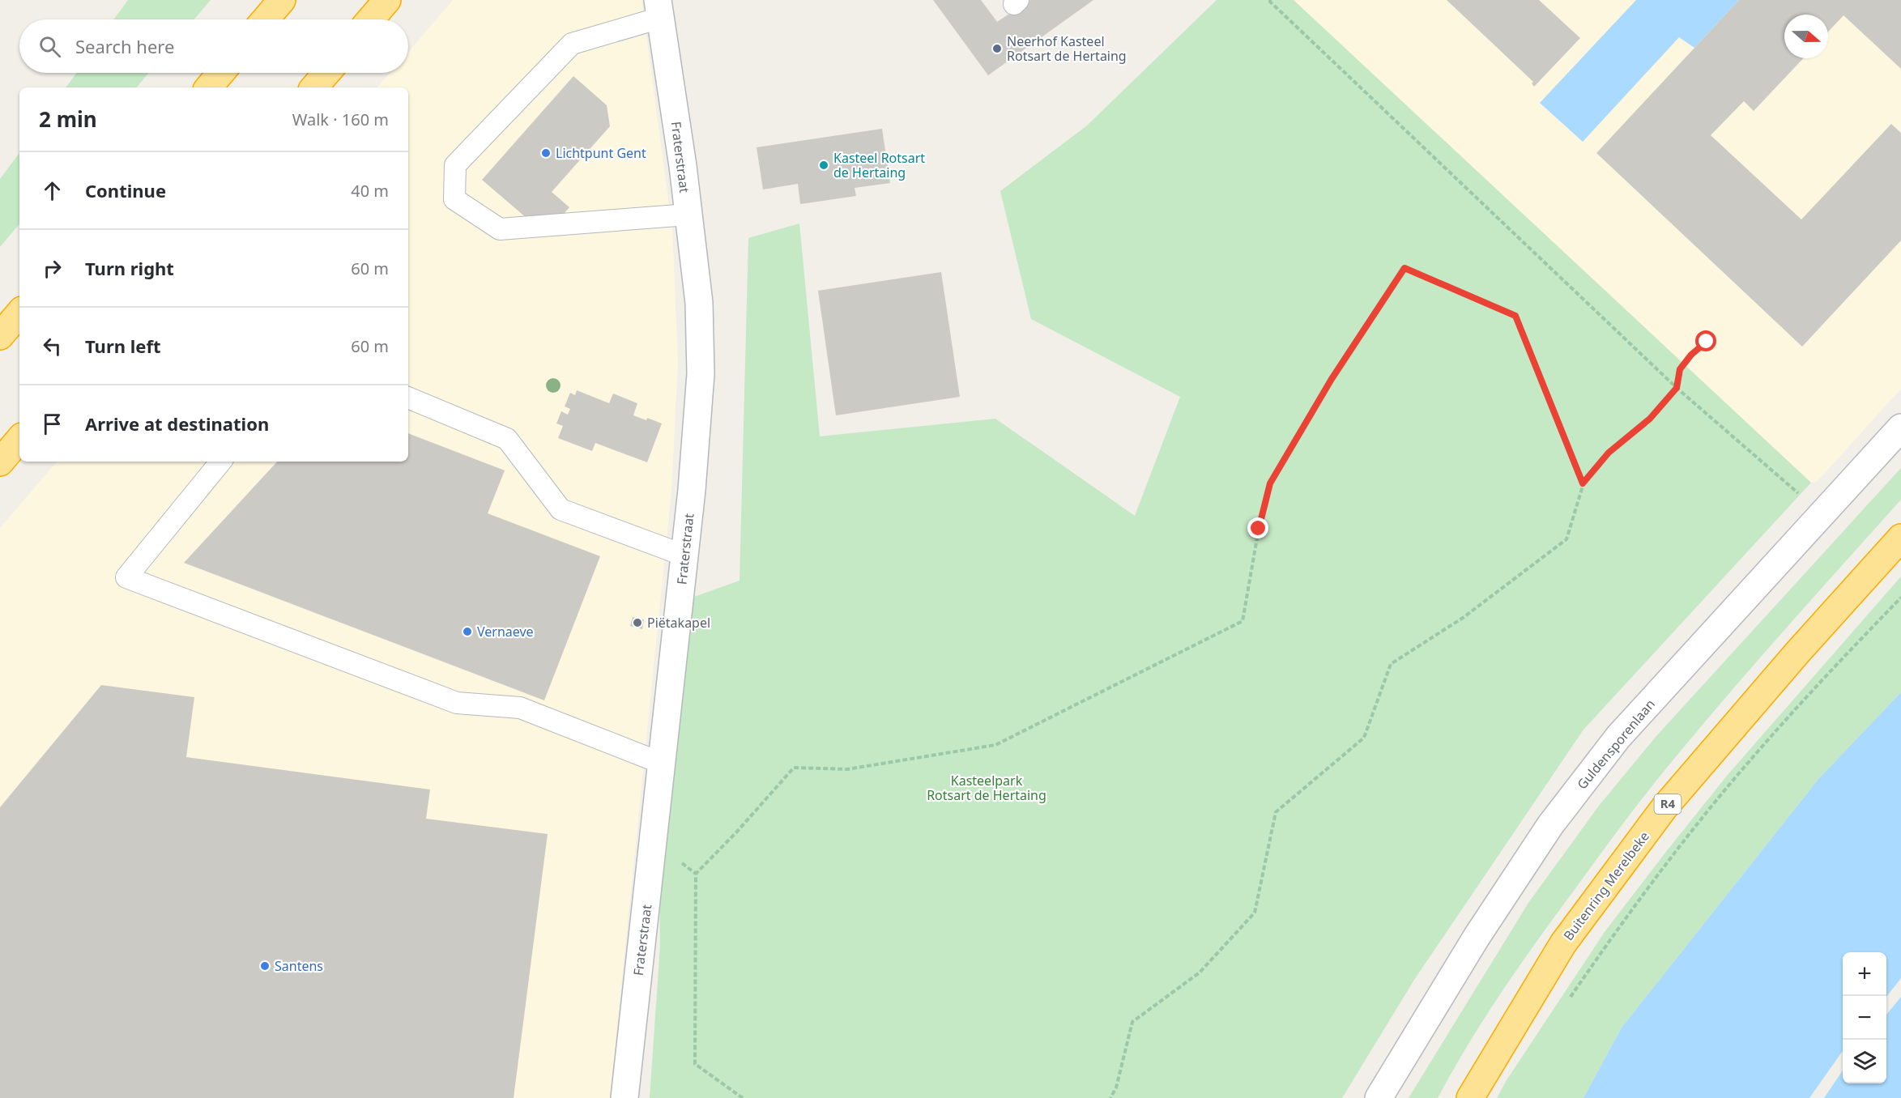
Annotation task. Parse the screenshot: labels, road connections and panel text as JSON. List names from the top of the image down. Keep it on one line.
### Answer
{"streets":{"highway":["R4","Buitenring Merelbeke"],"street":["Fraterstraat","Guldensporenlaan"]},"parks":["Kasteelpark Rotsart de Hertaing"],"places":["Neerhof Kasteel Rotsart de Hertaing","Lichtpunt Gent","Kasteel Rotsart de Hertaing","Piëtakapel","Vernaeve","Santens"],"north":"right","page":{"search":"Search here","heading":["2 min","Walk · 160 m"],"list":[["Continue","40 m"],["Turn right","60 m"],["Turn left","60 m"],"Arrive at destination"],"map_buttons":["+","−"]}}
